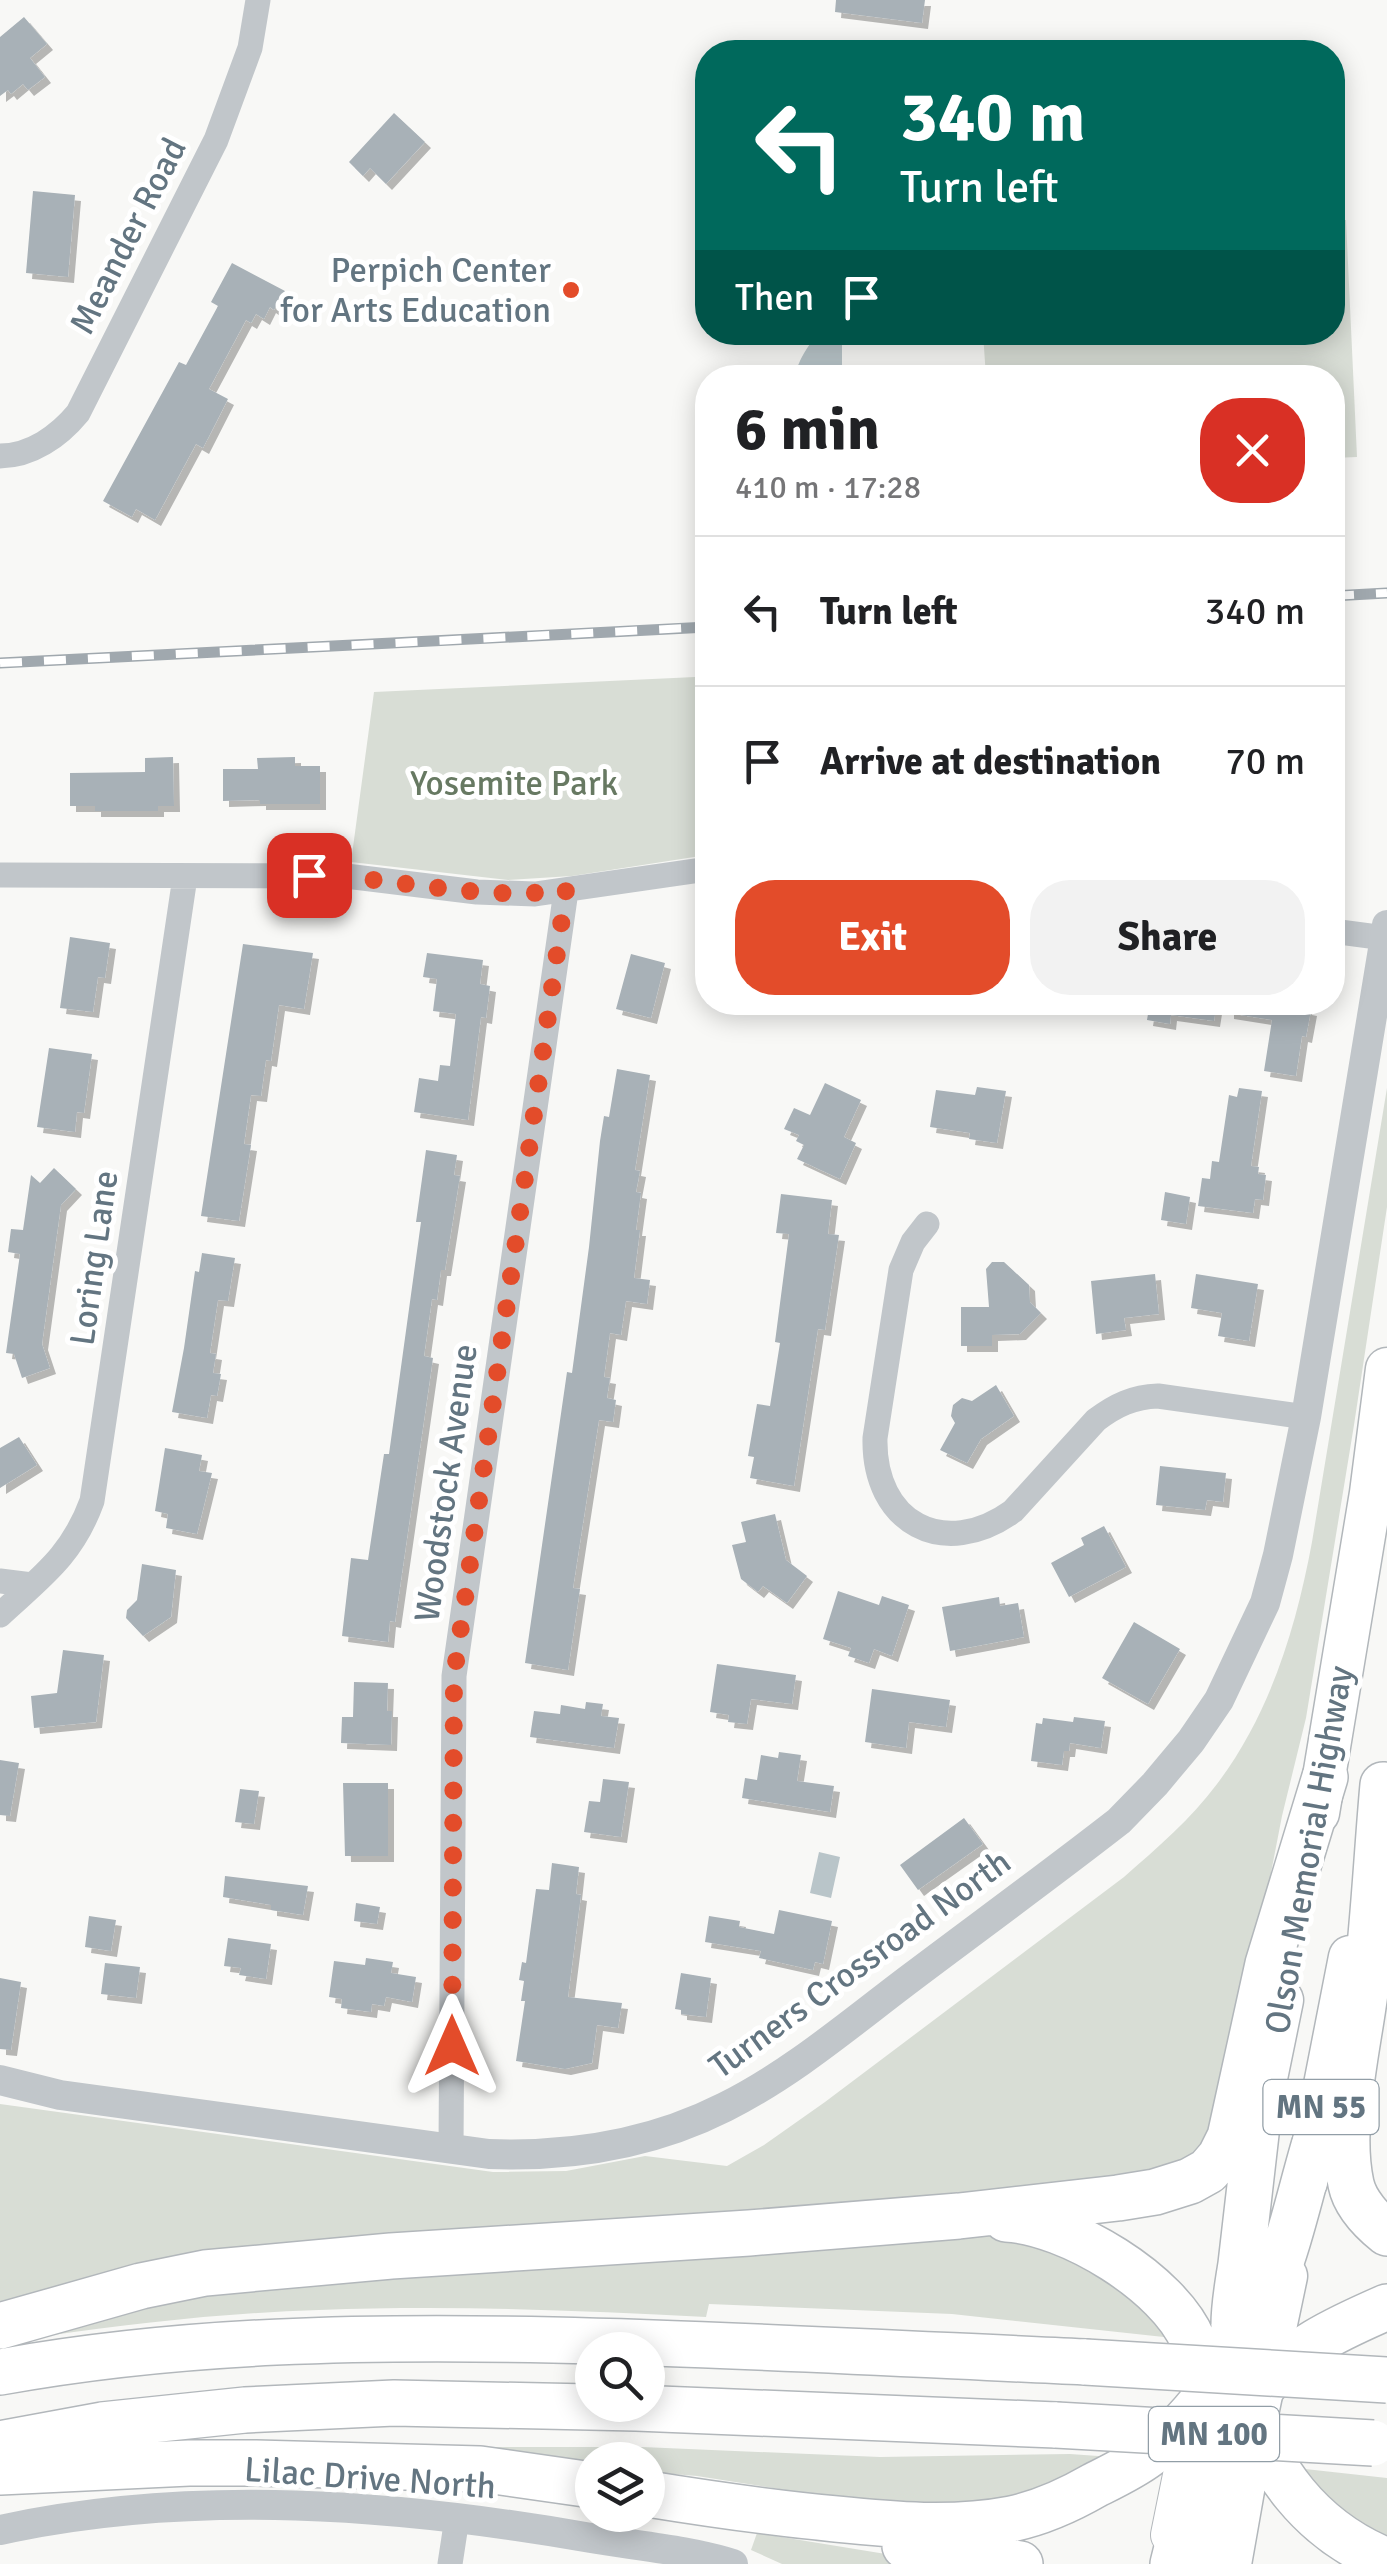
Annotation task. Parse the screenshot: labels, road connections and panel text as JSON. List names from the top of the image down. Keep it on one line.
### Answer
{"streets":{"highway":["Olson Memorial Highway","MN 55","MN 100"],"street":["Meander Road","Loring Lane","Woodstock Avenue","Turners Crossroad North","Lilac Drive North"]},"crossings":[["Woodstock Avenue","Turners Crossroad North"]],"parks":["Yosemite Park"],"places":["Perpich Center for Arts Education"],"page":{"turn":["340 m","Turn left"],"then":"Then","heading":["6 min","410 m · 17:28"],"list":[{"name":"Turn left","value":"340 m"},{"name":"Arrive at destination","value":"70 m"}],"buttons":["Exit","Share"]}}
